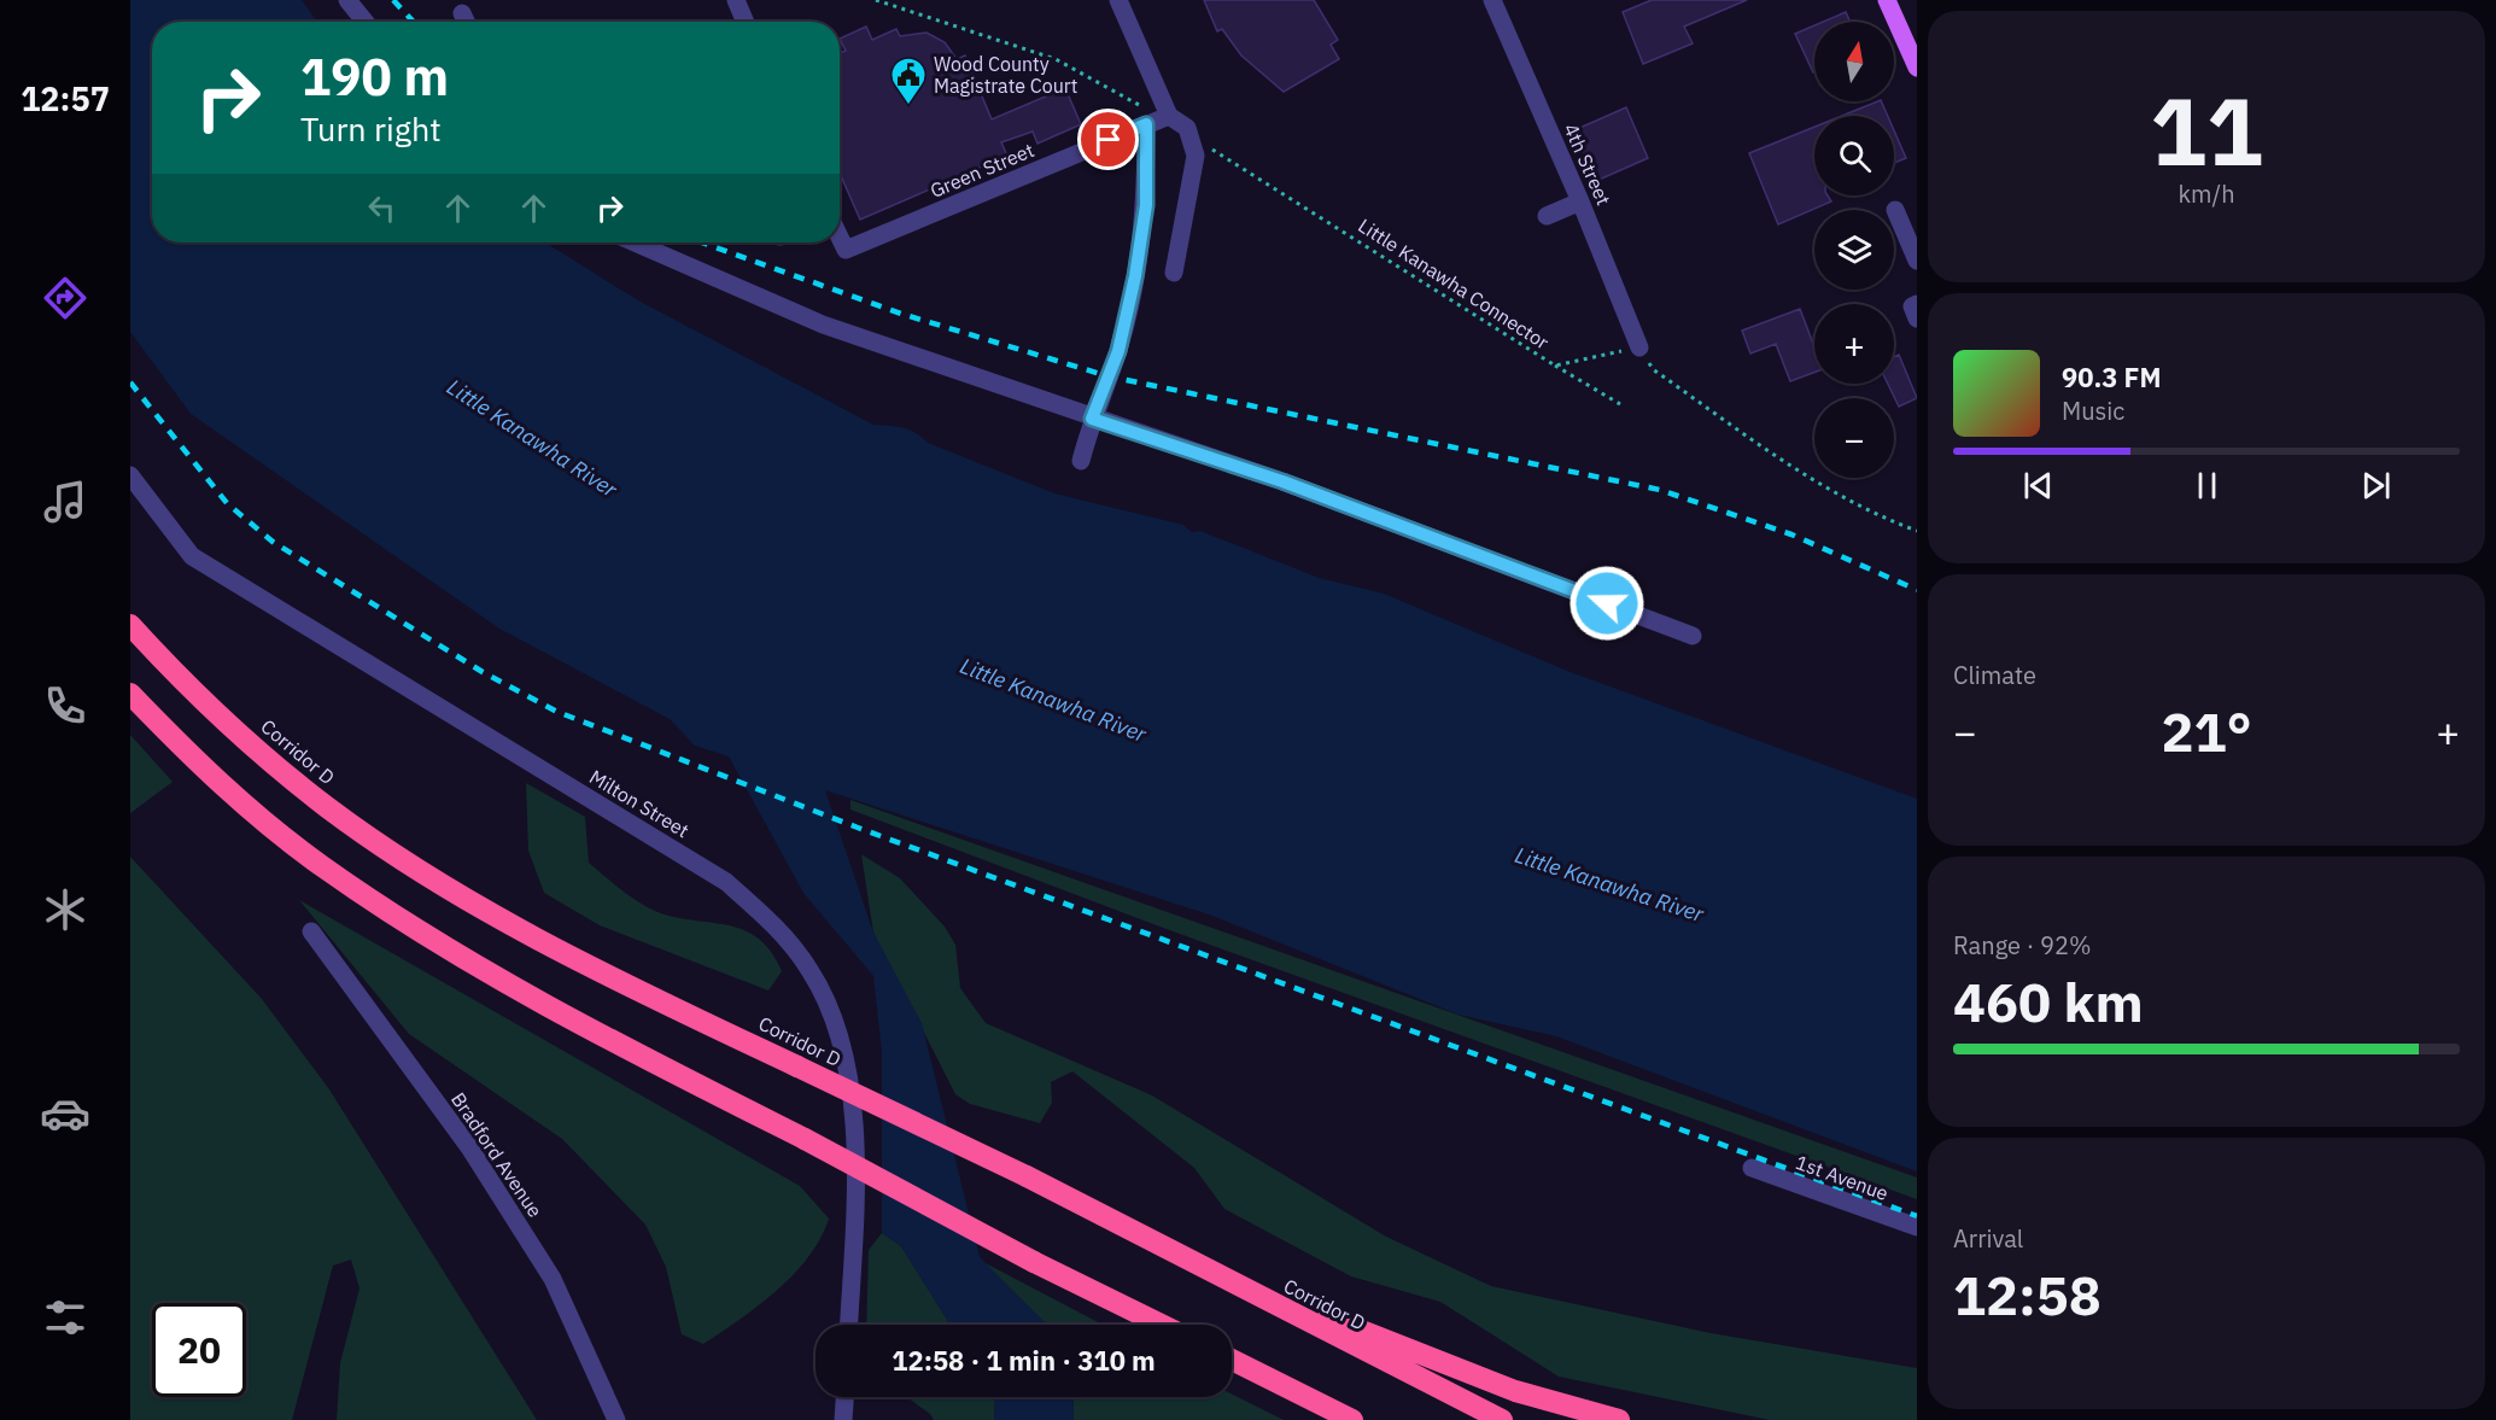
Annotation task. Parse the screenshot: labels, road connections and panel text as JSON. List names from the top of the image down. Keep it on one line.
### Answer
{"streets":{"highway":["Corridor D"],"street":["4th Street","Green Street","Milton Street","Bradford Avenue","1st Avenue"],"path":["Little Kanawha Connector"]},"crossings":[["4th Street","Little Kanawha Connector"]],"water":["Little Kanawha River"],"places":{"public building":["Wood County Magistrate Court"]},"north":"top","page":{"tabs":"12:57","tile":[["11","km/h"],"Climate",["Range · 92%","460 km"],["Arrival","12:58"]],"map_buttons":["+","−"],"turn":["190 m","Turn right"],"song":["90.3 FM","Music"],"heat":["−","21°","+"],"limit":"20","trip":"12:58 · 1 min · 310 m"}}
